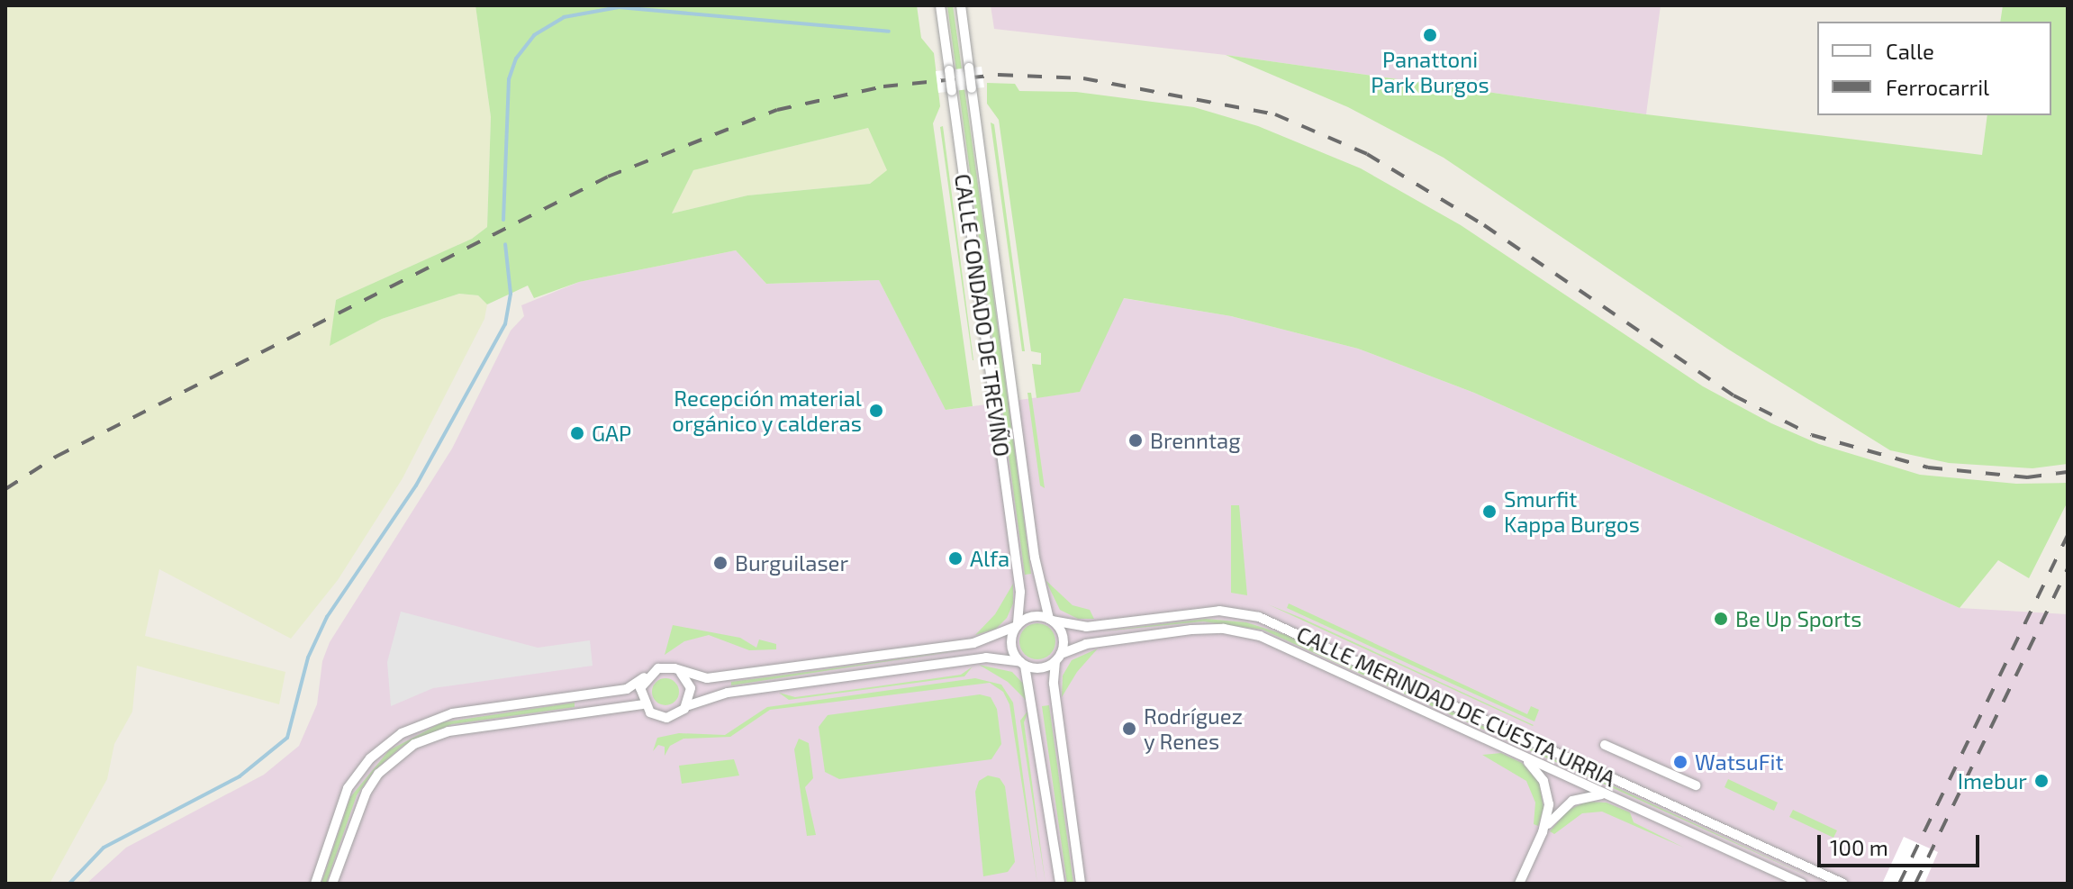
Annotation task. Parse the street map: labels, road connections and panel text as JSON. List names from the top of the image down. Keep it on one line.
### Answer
{"streets":{"street":["CALLE CONDADO DE TREVIÑO","CALLE MERINDAD DE CUESTA URRIA"]},"crossings":[["CALLE CONDADO DE TREVIÑO","CALLE MERINDAD DE CUESTA URRIA"]],"places":["Panattoni Park Burgos","Recepción material orgánico y calderas","GAP","Brenntag","Smurfit Kappa Burgos","Alfa","Burguilaser","Be Up Sports","Rodríguez y Renes","WatsuFit","Imebur"],"legend":["Calle","Ferrocarril"],"scale_bar":"100 m"}
